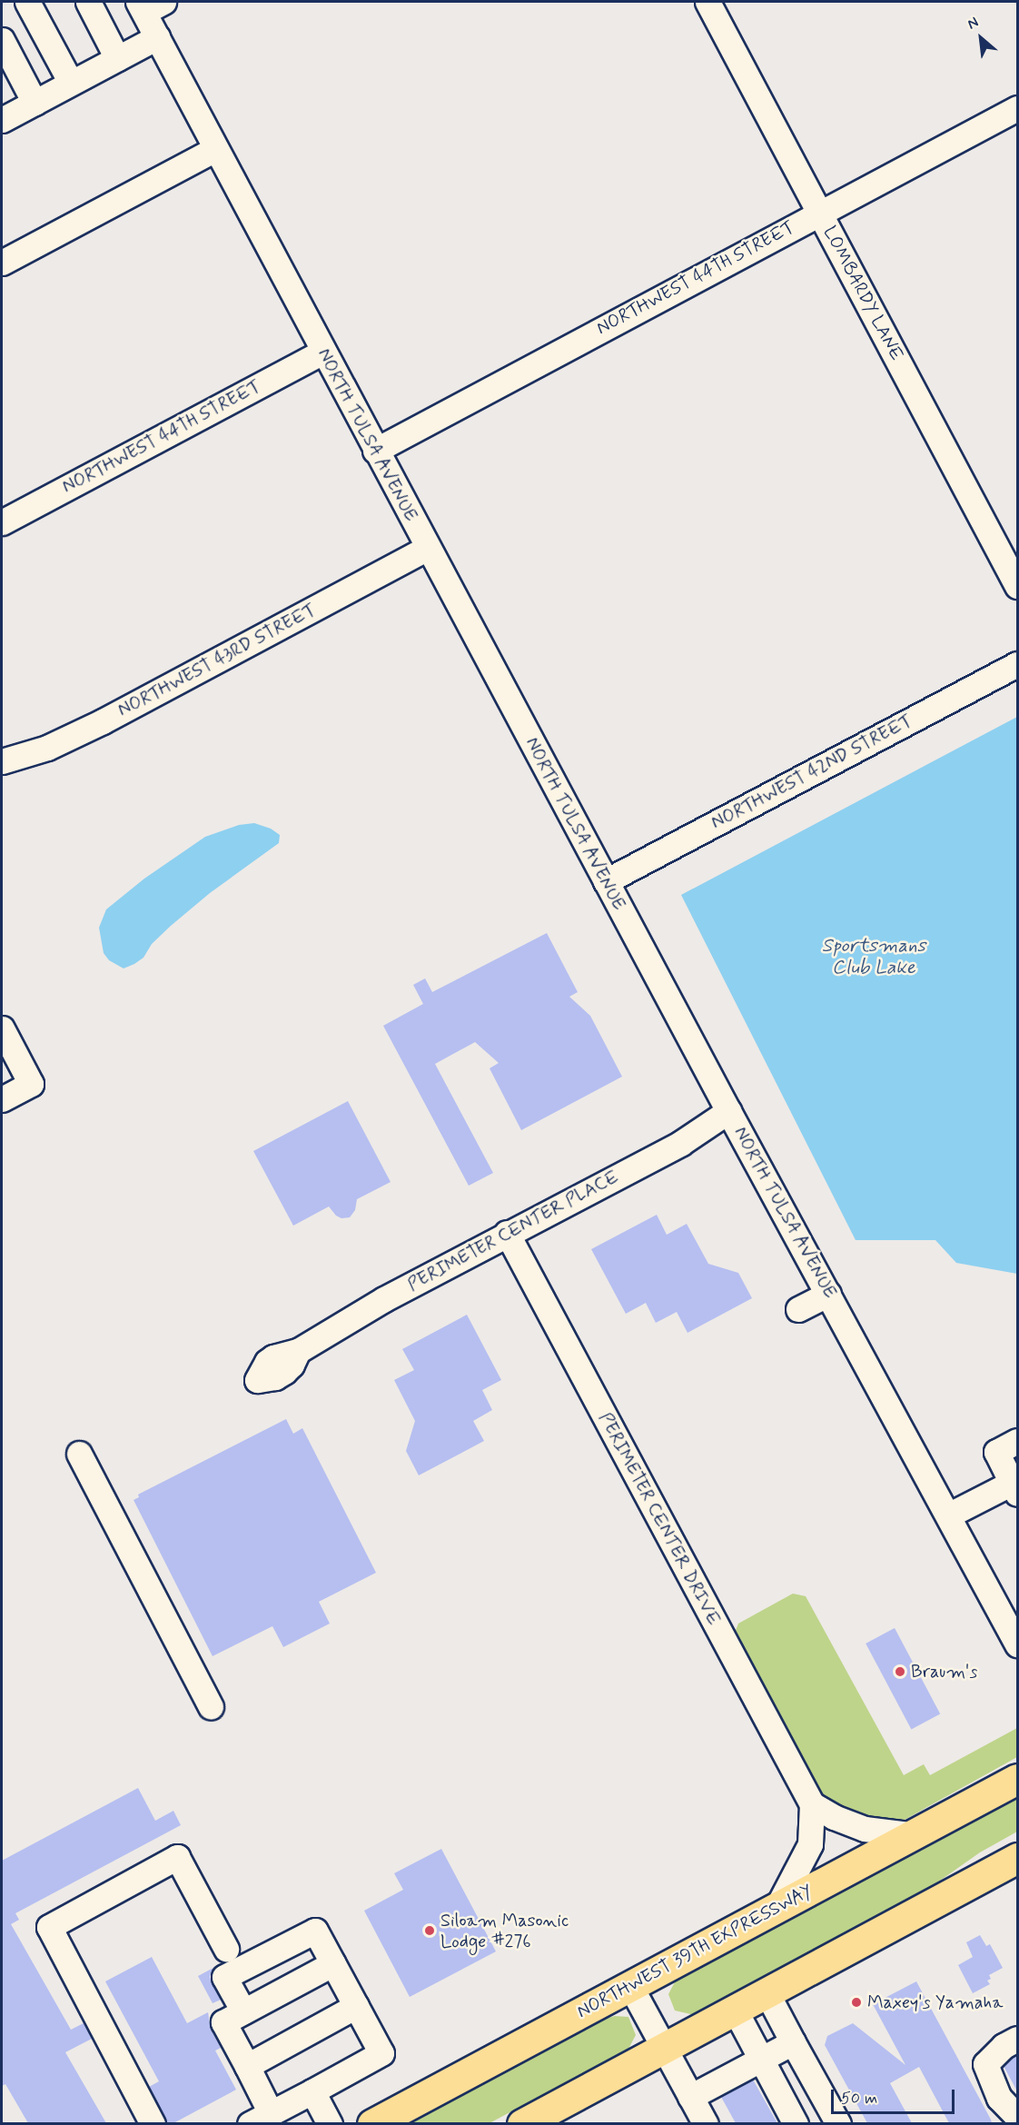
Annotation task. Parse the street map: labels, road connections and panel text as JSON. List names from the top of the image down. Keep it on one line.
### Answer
{"streets":{"highway":["NORTHWEST 39TH EXPRESSWAY"],"street":["NORTHWEST 44TH STREET","LOMBARDY LANE","NORTH TULSA AVENUE","NORTHWEST 43RD STREET","NORTHWEST 42ND STREET","PERIMETER CENTER PLACE","PERIMETER CENTER DRIVE"]},"crossings":[["NORTHWEST 44TH STREET","LOMBARDY LANE"],["NORTHWEST 44TH STREET","NORTH TULSA AVENUE"],["NORTH TULSA AVENUE","NORTHWEST 43RD STREET"],["NORTH TULSA AVENUE","NORTHWEST 42ND STREET"],["NORTH TULSA AVENUE","PERIMETER CENTER PLACE"],["PERIMETER CENTER PLACE","PERIMETER CENTER DRIVE"]],"water":["Sportsmans Club Lake"],"places":["Braum's","Siloam Masonic Lodge #276","Maxey's Yamaha"],"scale_bar":"50 m","north":"top left"}
